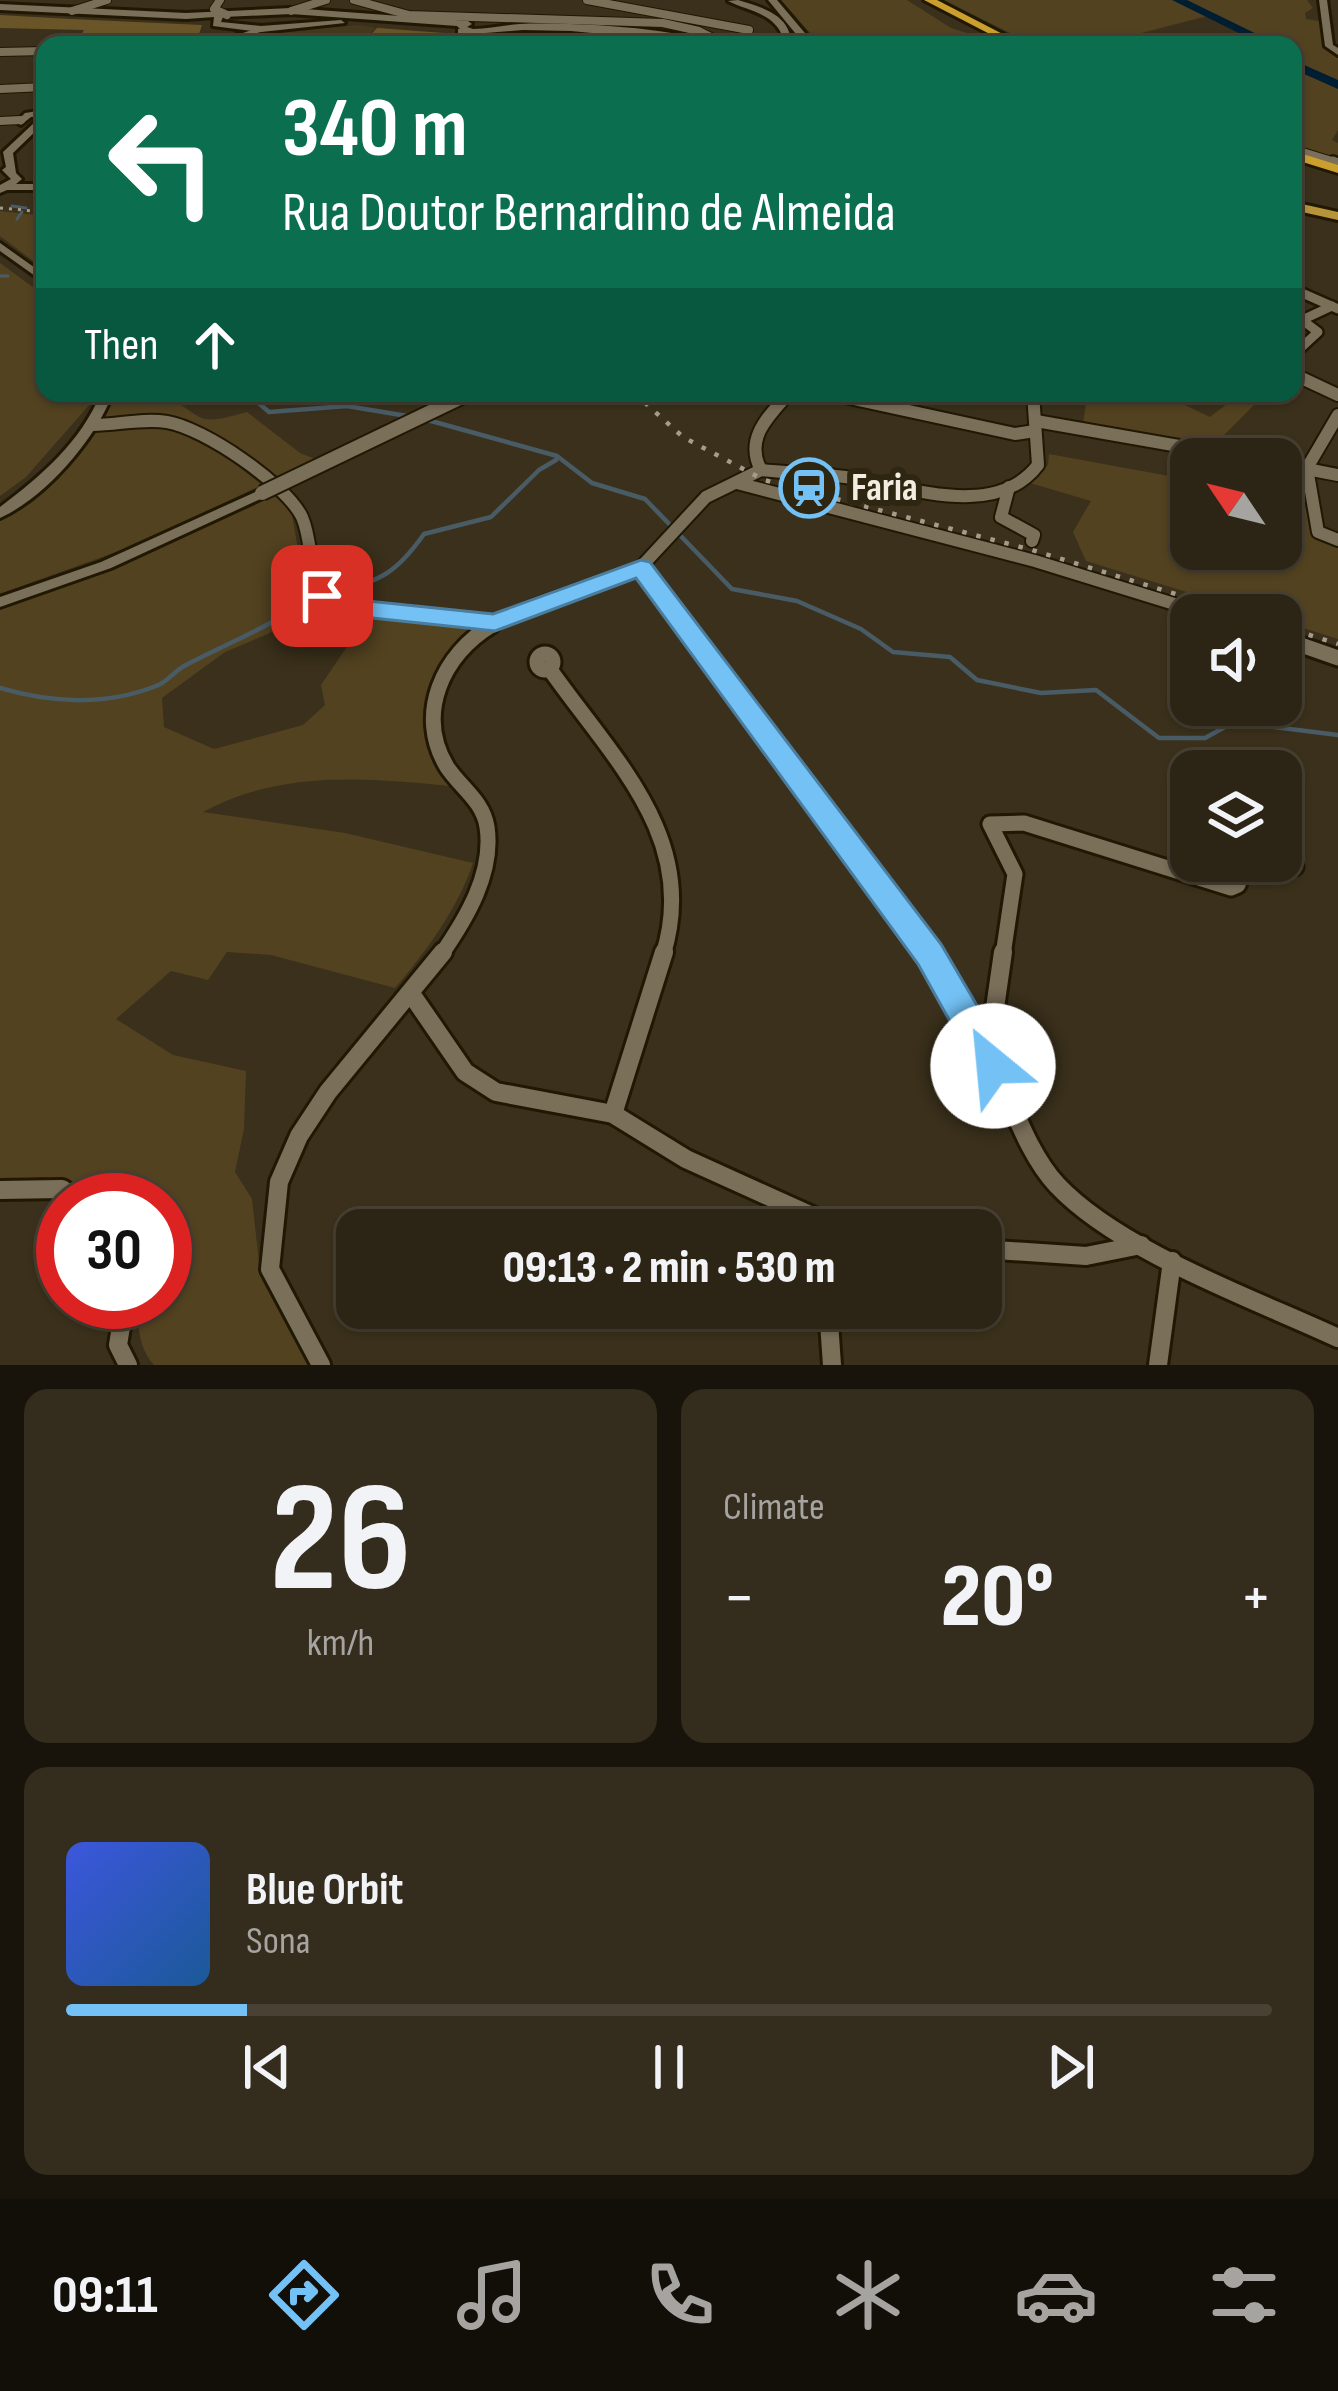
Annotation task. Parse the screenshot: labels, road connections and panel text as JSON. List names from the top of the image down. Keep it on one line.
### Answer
{"places":{"station":["Faria"]},"north":"top left","page":{"turn":["340 m","Rua Doutor Bernardino de Almeida"],"then":"Then","limit":"30","trip":"09:13 · 2 min · 530 m","tile":[["26","km/h"],"Climate"],"heat":["−","20°","+"],"song":["Blue Orbit","Sona"],"tabs":"09:11"}}
